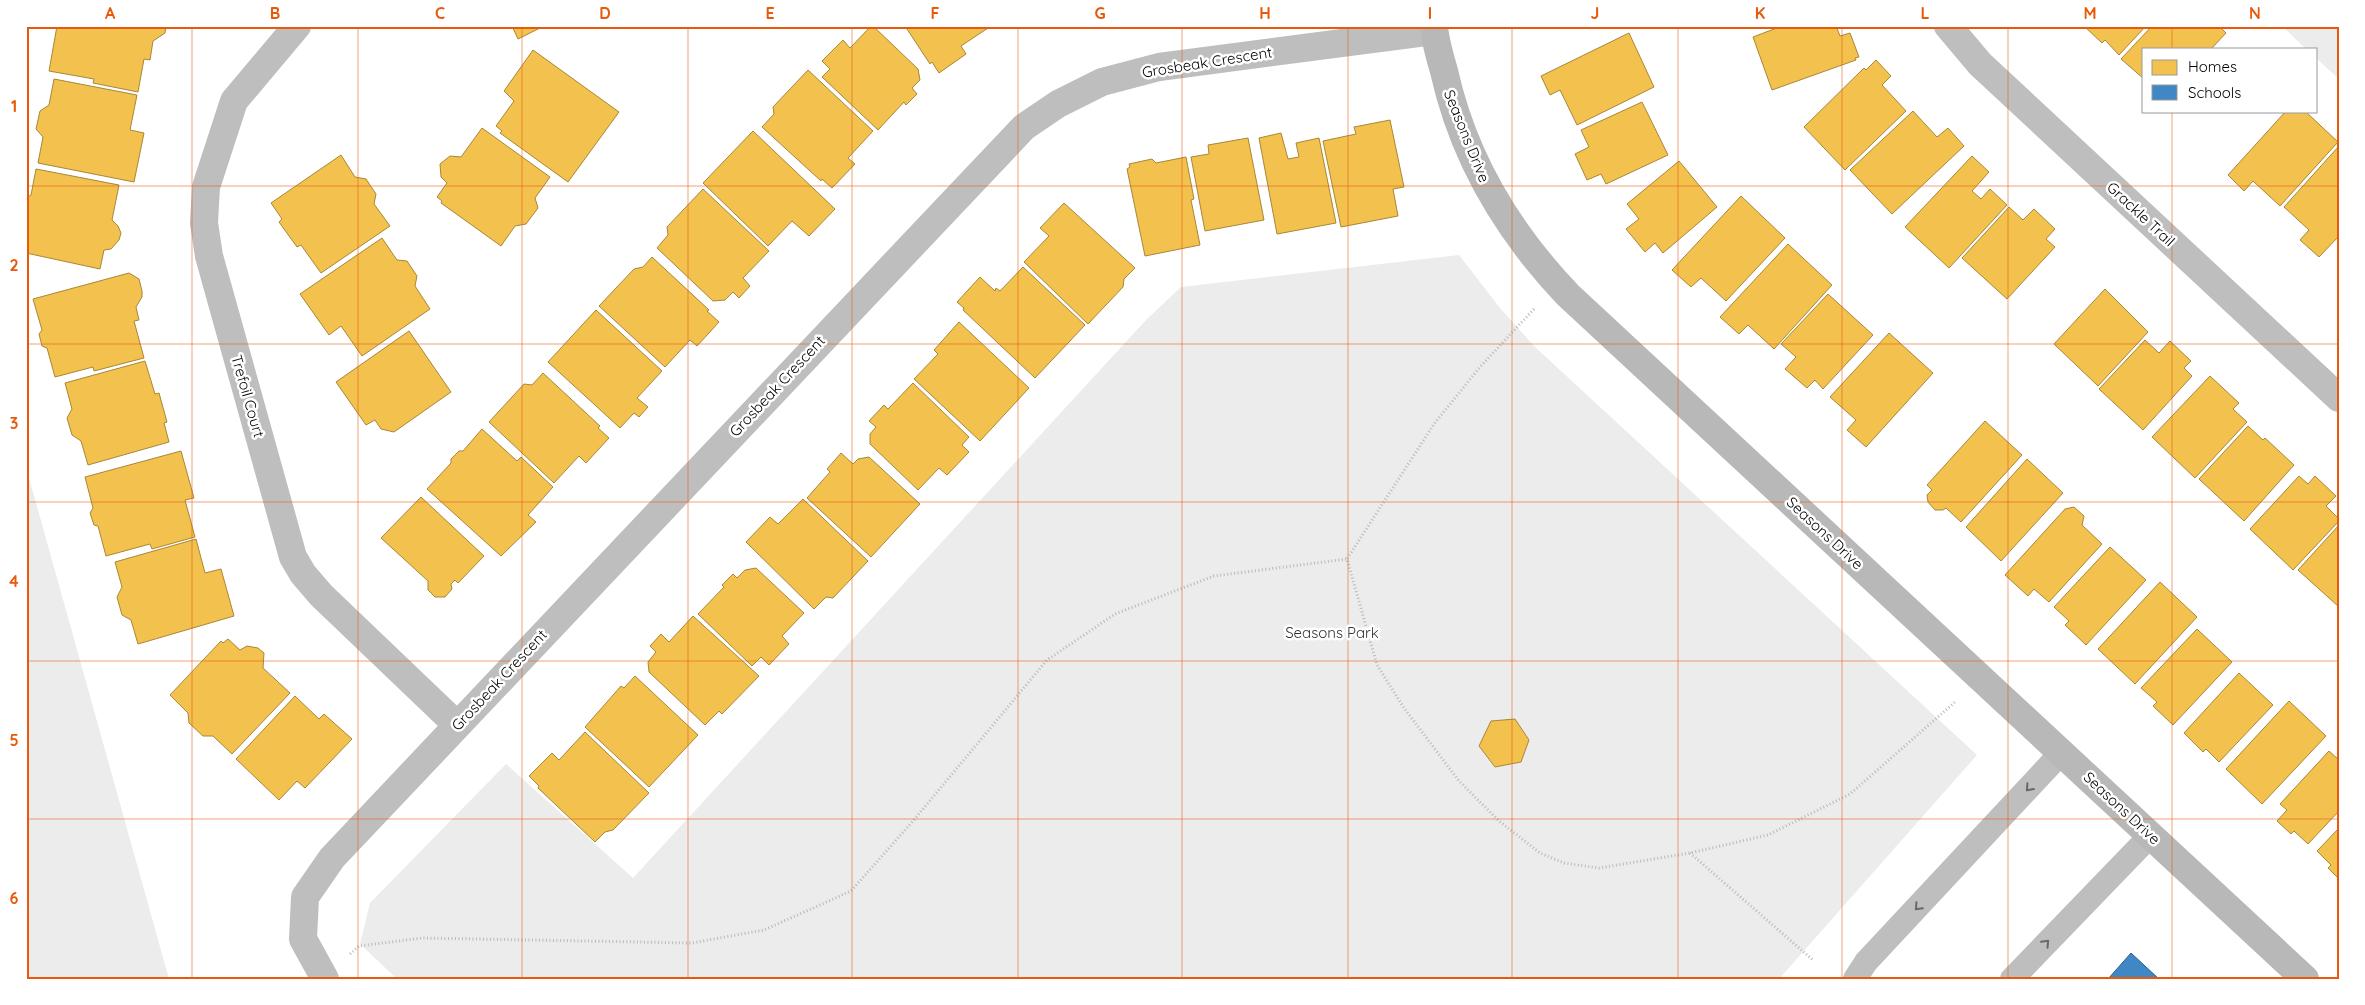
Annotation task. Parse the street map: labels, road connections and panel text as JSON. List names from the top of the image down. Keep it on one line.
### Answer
{"streets":{"street":["Grosbeak Crescent","Seasons Drive","Grackle Trail","Trefoil Court"]},"crossings":[["Grosbeak Crescent","Seasons Drive"],["Grosbeak Crescent","Trefoil Court"]],"parks":["Seasons Park"],"legend":["Homes","Schools"],"grid":{"columns":["A","B","C","D","E","F","G","H","I","J","K","L","M","N"],"rows":["1","2","3","4","5","6"]}}
